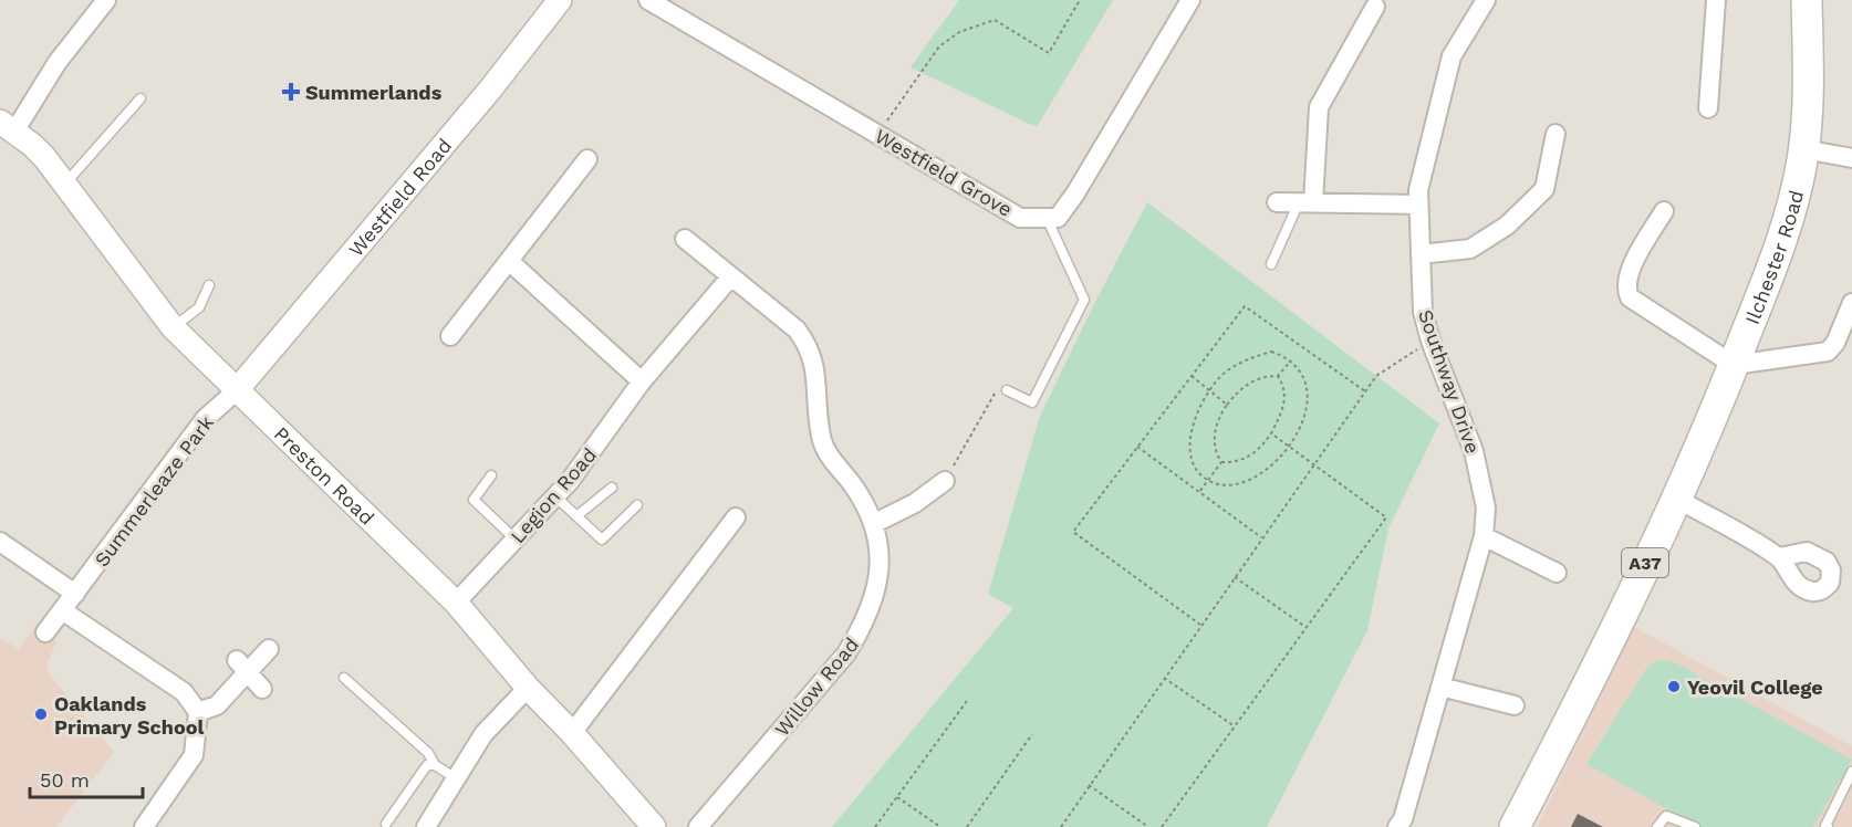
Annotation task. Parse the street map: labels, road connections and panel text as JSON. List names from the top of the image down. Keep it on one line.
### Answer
{"streets":{"highway":["Ilchester Road","A37"],"street":["Westfield Grove","Westfield Road","Southway Drive","Preston Road","Summerleaze Park","Legion Road","Willow Road"]},"crossings":[["Westfield Road","Preston Road"],["Westfield Road","Summerleaze Park"],["Preston Road","Summerleaze Park"],["Preston Road","Legion Road"],["Legion Road","Willow Road"]],"places":{"health":["Summerlands"],"other":["Yeovil College","Oaklands Primary School"]},"scale_bar":"50 m"}
